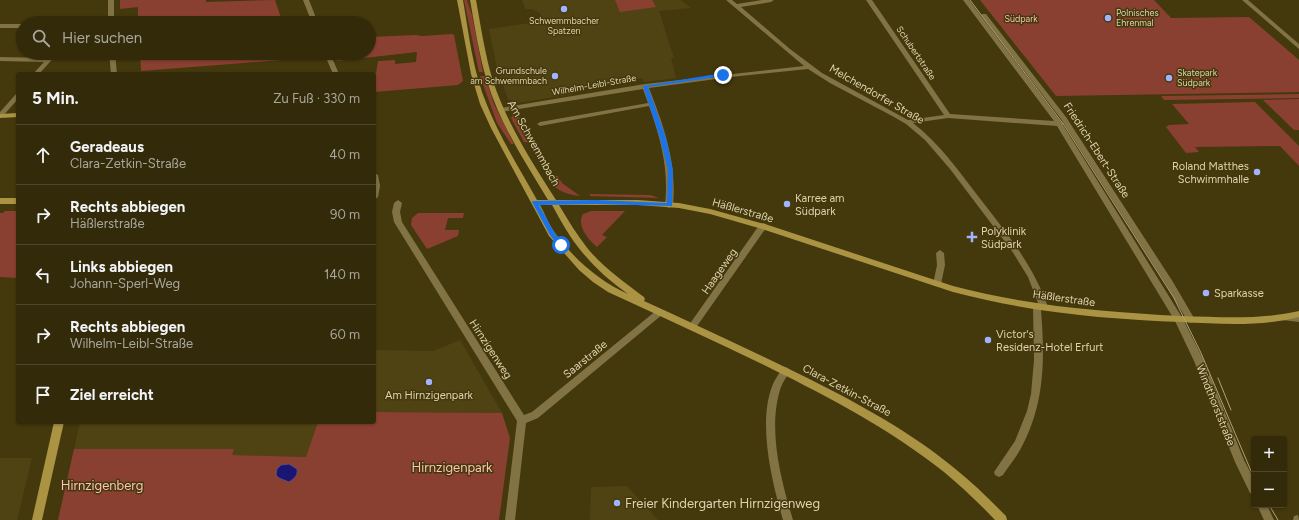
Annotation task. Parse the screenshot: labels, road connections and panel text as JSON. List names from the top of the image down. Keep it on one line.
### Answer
{"streets":{"main road":["Am Schwemmbach","Häßlerstraße","Clara-Zetkin-Straße"],"street":["Schubertstraße","Wilhelm-Leibl-Straße","Melchendorfer Straße","Friedrich-Ebert-Straße","Haageweg","Hirnzigenweg","Saarstraße","Windthorststraße"]},"crossings":[["Wilhelm-Leibl-Straße","Melchendorfer Straße"],["Wilhelm-Leibl-Straße","Am Schwemmbach"],["Melchendorfer Straße","Häßlerstraße"],["Am Schwemmbach","Häßlerstraße"],["Am Schwemmbach","Clara-Zetkin-Straße"],["Friedrich-Ebert-Straße","Häßlerstraße"],["Friedrich-Ebert-Straße","Windthorststraße"],["Häßlerstraße","Haageweg"],["Häßlerstraße","Clara-Zetkin-Straße"],["Häßlerstraße","Windthorststraße"],["Haageweg","Clara-Zetkin-Straße"],["Hirnzigenweg","Saarstraße"],["Saarstraße","Clara-Zetkin-Straße"]],"parks":["Südpark","Hirnzigenpark","Hirnzigenberg"],"places":{"other":["Schwemmbacher Spatzen","Polnisches Ehrenmal","Grundschule am Schwemmbach","Skatepark Südpark","Roland Matthes Schwimmhalle","Karree am Südpark","Sparkasse","Victor's Residenz-Hotel Erfurt","Am Hirnzigenpark","Freier Kindergarten Hirnzigenweg"],"health":["Polyklinik Südpark"]},"page":{"search":"Hier suchen","heading":["5 Min.","Zu Fuß · 330 m"],"list":[["Geradeaus","Clara-Zetkin-Straße","40 m"],["Rechts abbiegen","Häßlerstraße","90 m"],["Links abbiegen","Johann-Sperl-Weg","140 m"],["Rechts abbiegen","Wilhelm-Leibl-Straße","60 m"],"Ziel erreicht"],"map_buttons":["+","−"]}}
